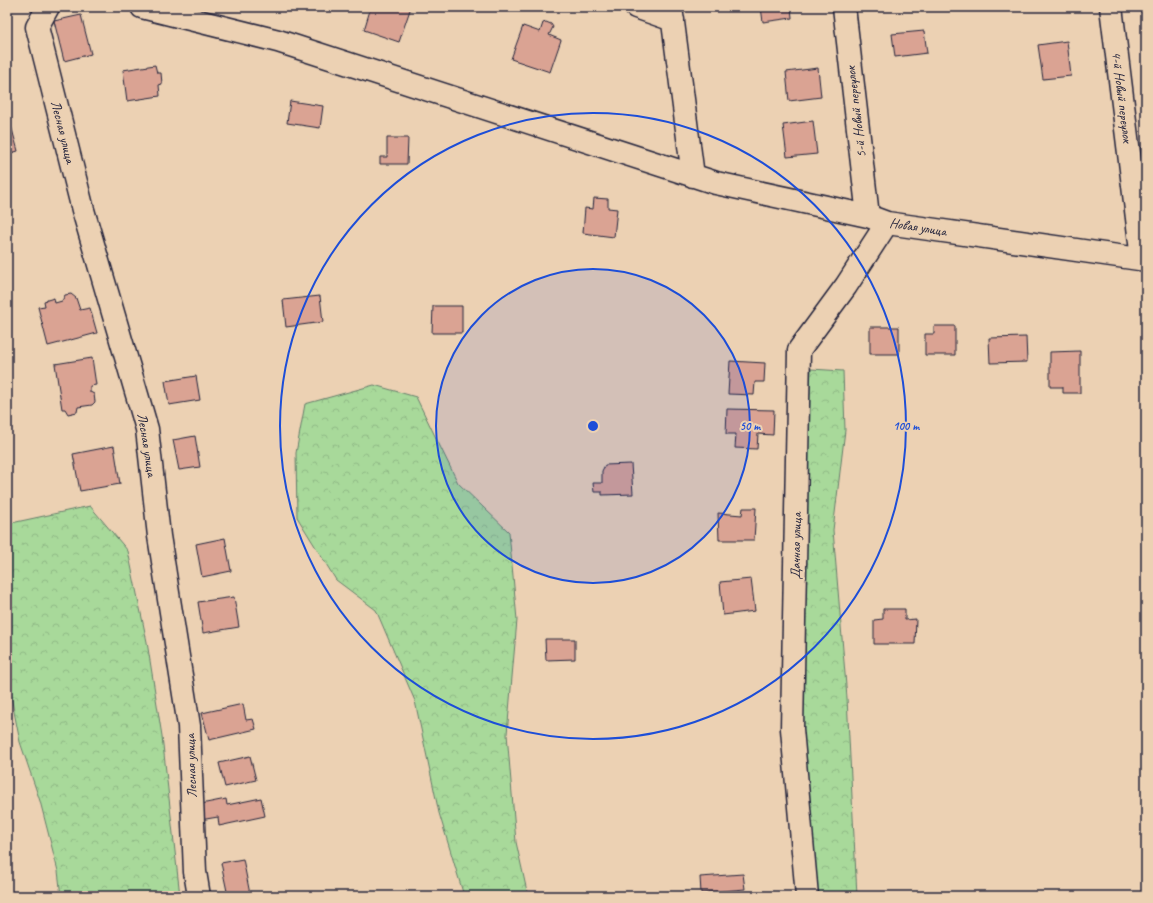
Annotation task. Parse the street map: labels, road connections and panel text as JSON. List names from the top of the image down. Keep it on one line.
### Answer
{"streets":{"street":["4-й Новый переулок","5-й Новый переулок","Лесная улица","Новая улица","Дачная улица"]},"crossings":[["4-й Новый переулок","Новая улица"],["5-й Новый переулок","Новая улица"],["5-й Новый переулок","Дачная улица"],["Новая улица","Дачная улица"]],"rings":["50 m","100 m"]}
